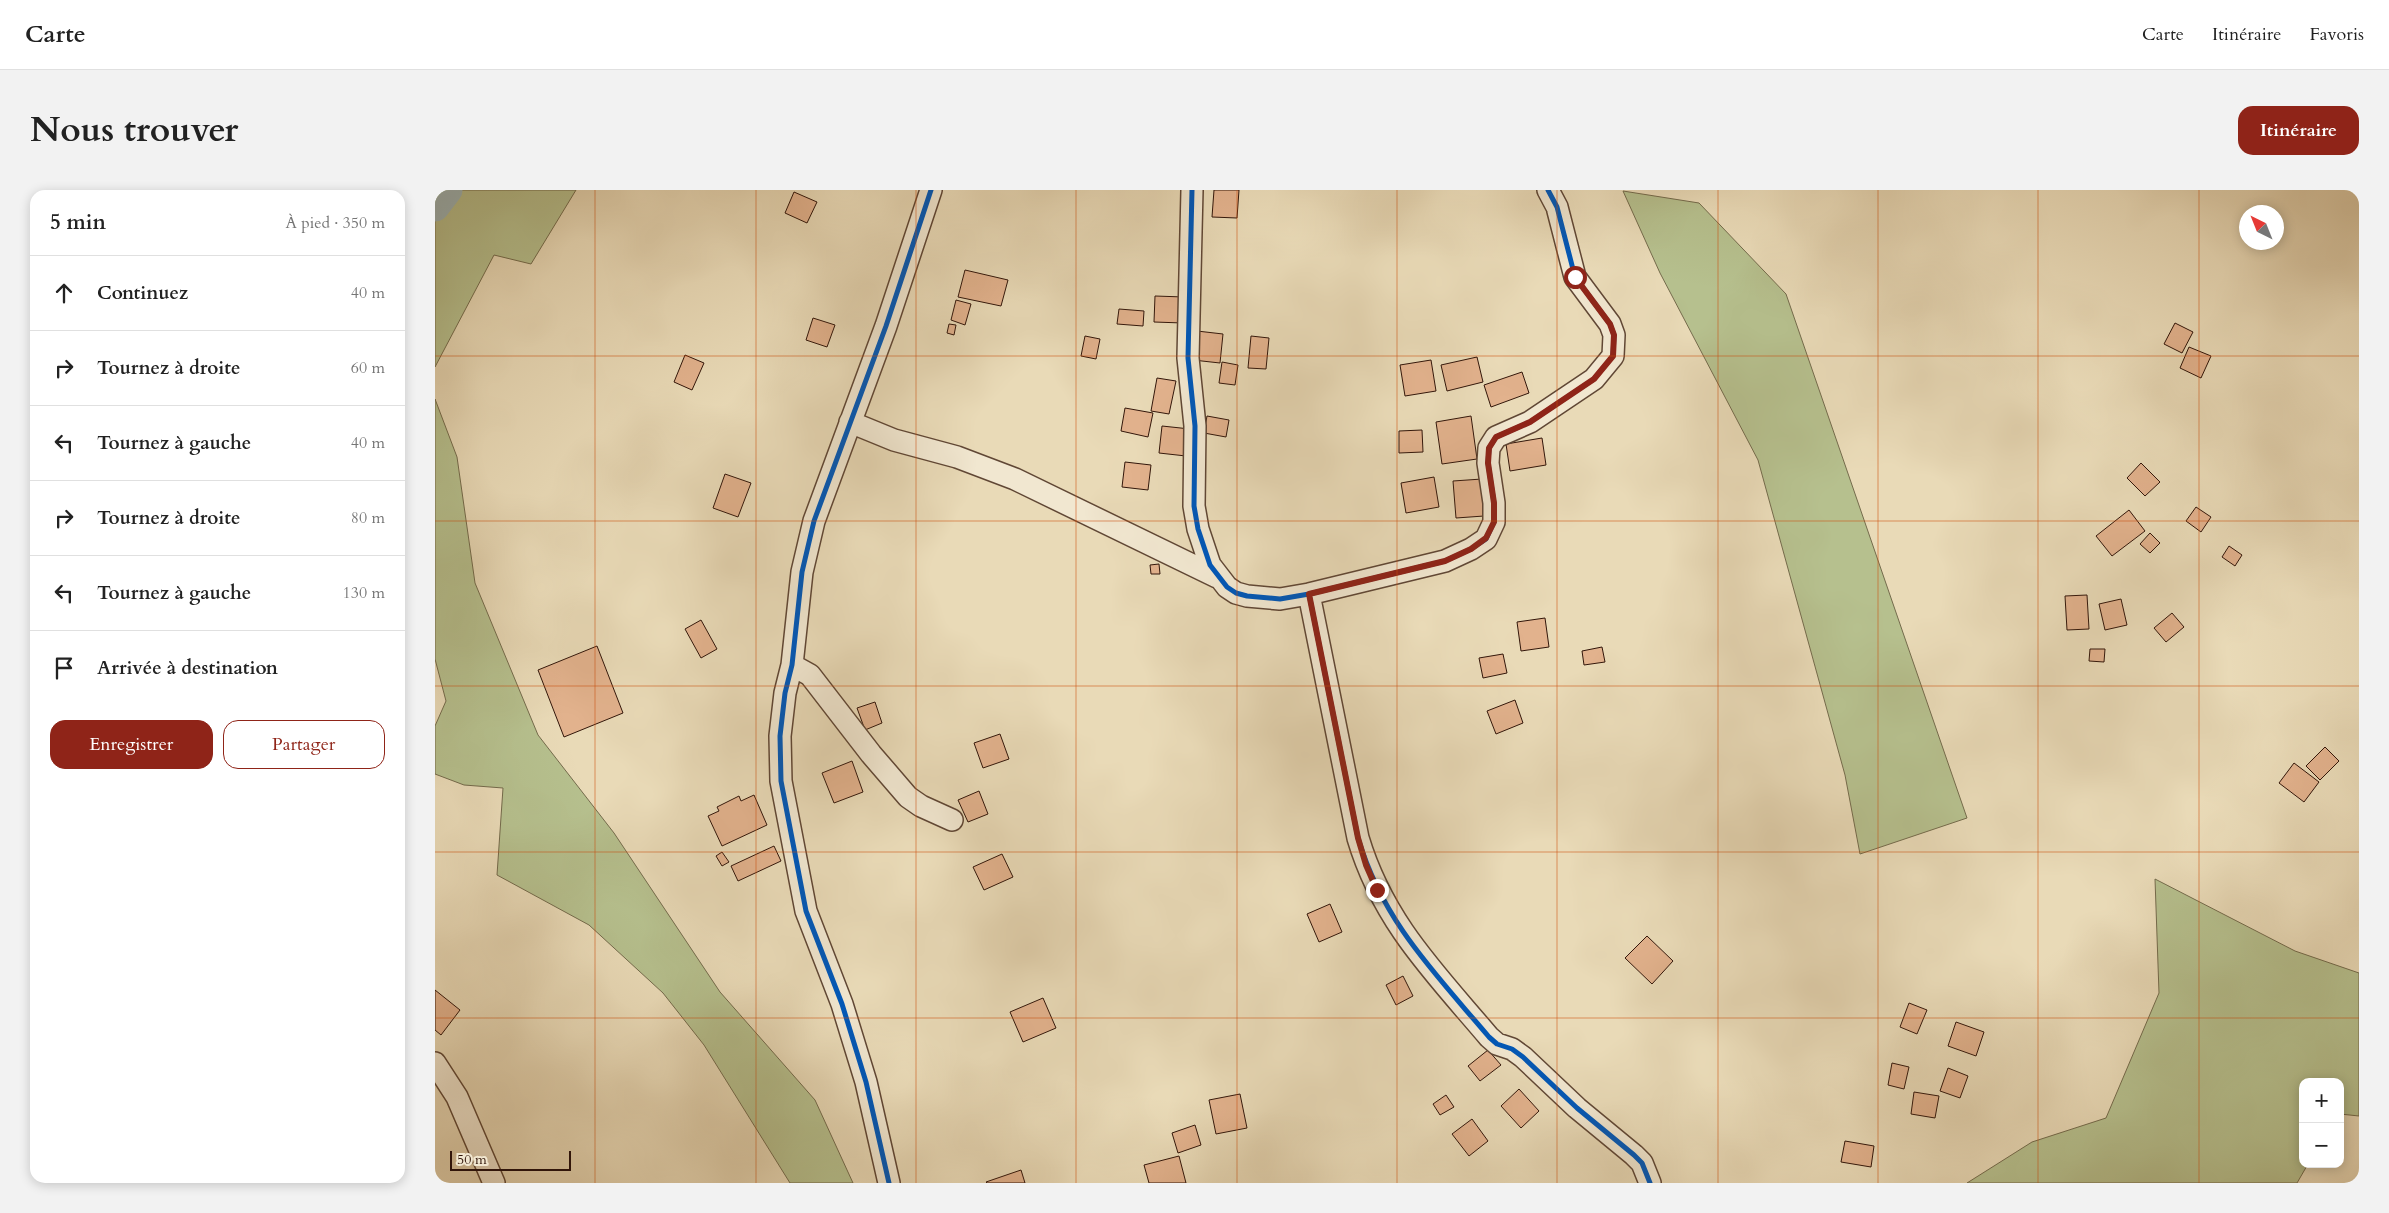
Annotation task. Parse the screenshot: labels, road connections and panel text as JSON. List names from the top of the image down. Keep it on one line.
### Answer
{"scale_bar":"50 m","north":"top left","page":{"header":"Carte","nav":["Carte","Itinéraire","Favoris"],"title":"Nous trouver","buttons":["Itinéraire",["Enregistrer","Partager"]],"heading":["5 min","À pied · 350 m"],"list":[["Continuez","40 m"],["Tournez à droite","60 m"],["Tournez à gauche","40 m"],["Tournez à droite","80 m"],["Tournez à gauche","130 m"],"Arrivée à destination"],"map_buttons":["+","−"],"scale":"50 m"}}
